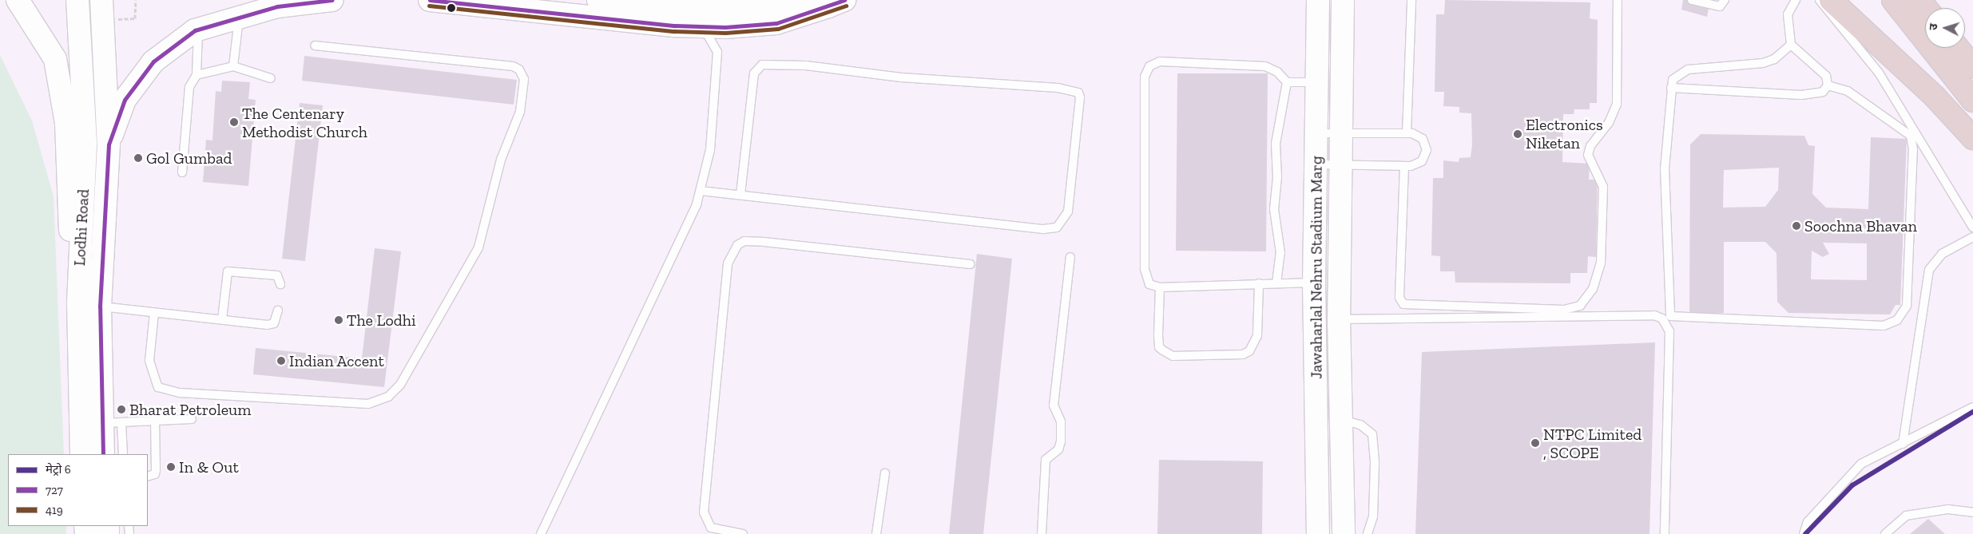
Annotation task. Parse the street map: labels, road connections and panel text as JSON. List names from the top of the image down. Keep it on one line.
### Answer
{"streets":{"main road":["Lodhi Road","Jawaharlal Nehru Stadium Marg"]},"places":["The Centenary Methodist Church","Electronics Niketan","Gol Gumbad","Soochna Bhavan","The Lodhi","Indian Accent","Bharat Petroleum","NTPC Limited , SCOPE","In & Out"],"lines":["transit line 727","transit line 419","metro line 6"],"legend":["मेट्रो 6","727","419"],"north":"left"}
